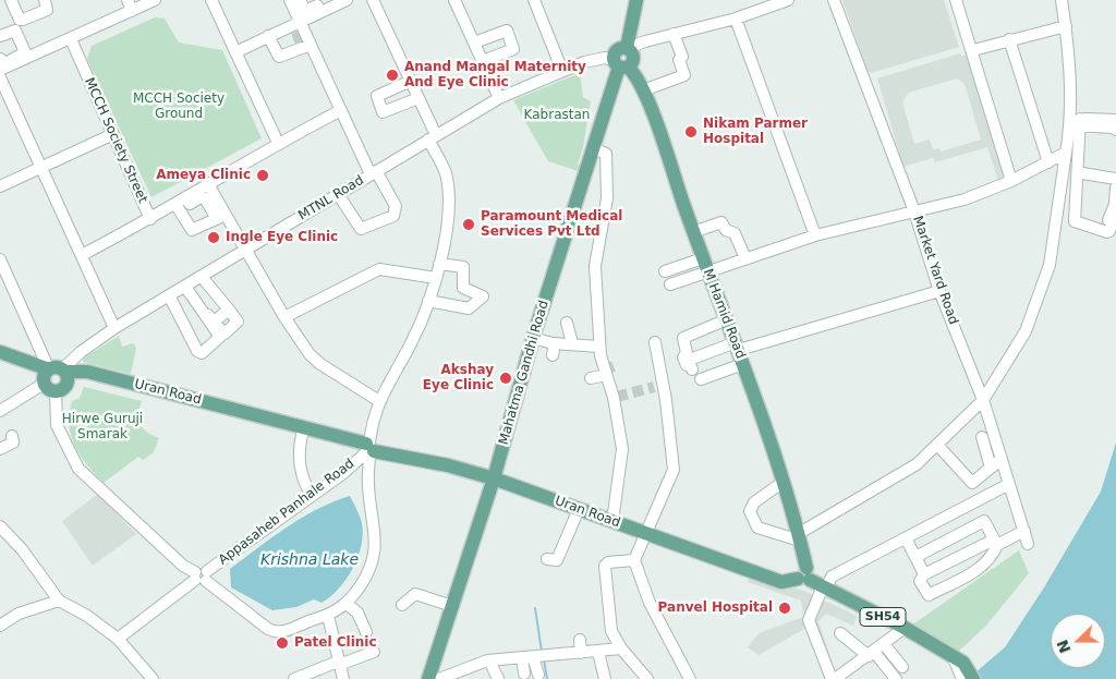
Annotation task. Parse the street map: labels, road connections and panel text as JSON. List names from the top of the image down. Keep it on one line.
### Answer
{"streets":{"main road":["M Hamid Road","Mahatma Gandhi Road","Uran Road","SH54"],"street":["MCCH Society Street","MTNL Road","Market Yard Road","Appasaheb Panhale Road"]},"crossings":[["MTNL Road","M Hamid Road"],["MTNL Road","Mahatma Gandhi Road"],["MTNL Road","Uran Road"],["M Hamid Road","Mahatma Gandhi Road"],["M Hamid Road","Uran Road"],["Mahatma Gandhi Road","Uran Road"],["Uran Road","Appasaheb Panhale Road"]],"water":["Krishna Lake"],"parks":["MCCH Society Ground","Kabrastan","Hirwe Guruji Smarak"],"places":["Anand Mangal Maternity And Eye Clinic","Nikam Parmer Hospital","Ameya Clinic","Paramount Medical Services Pvt Ltd","Ingle Eye Clinic","Akshay Eye Clinic","Panvel Hospital","Patel Clinic"],"north":"left"}
